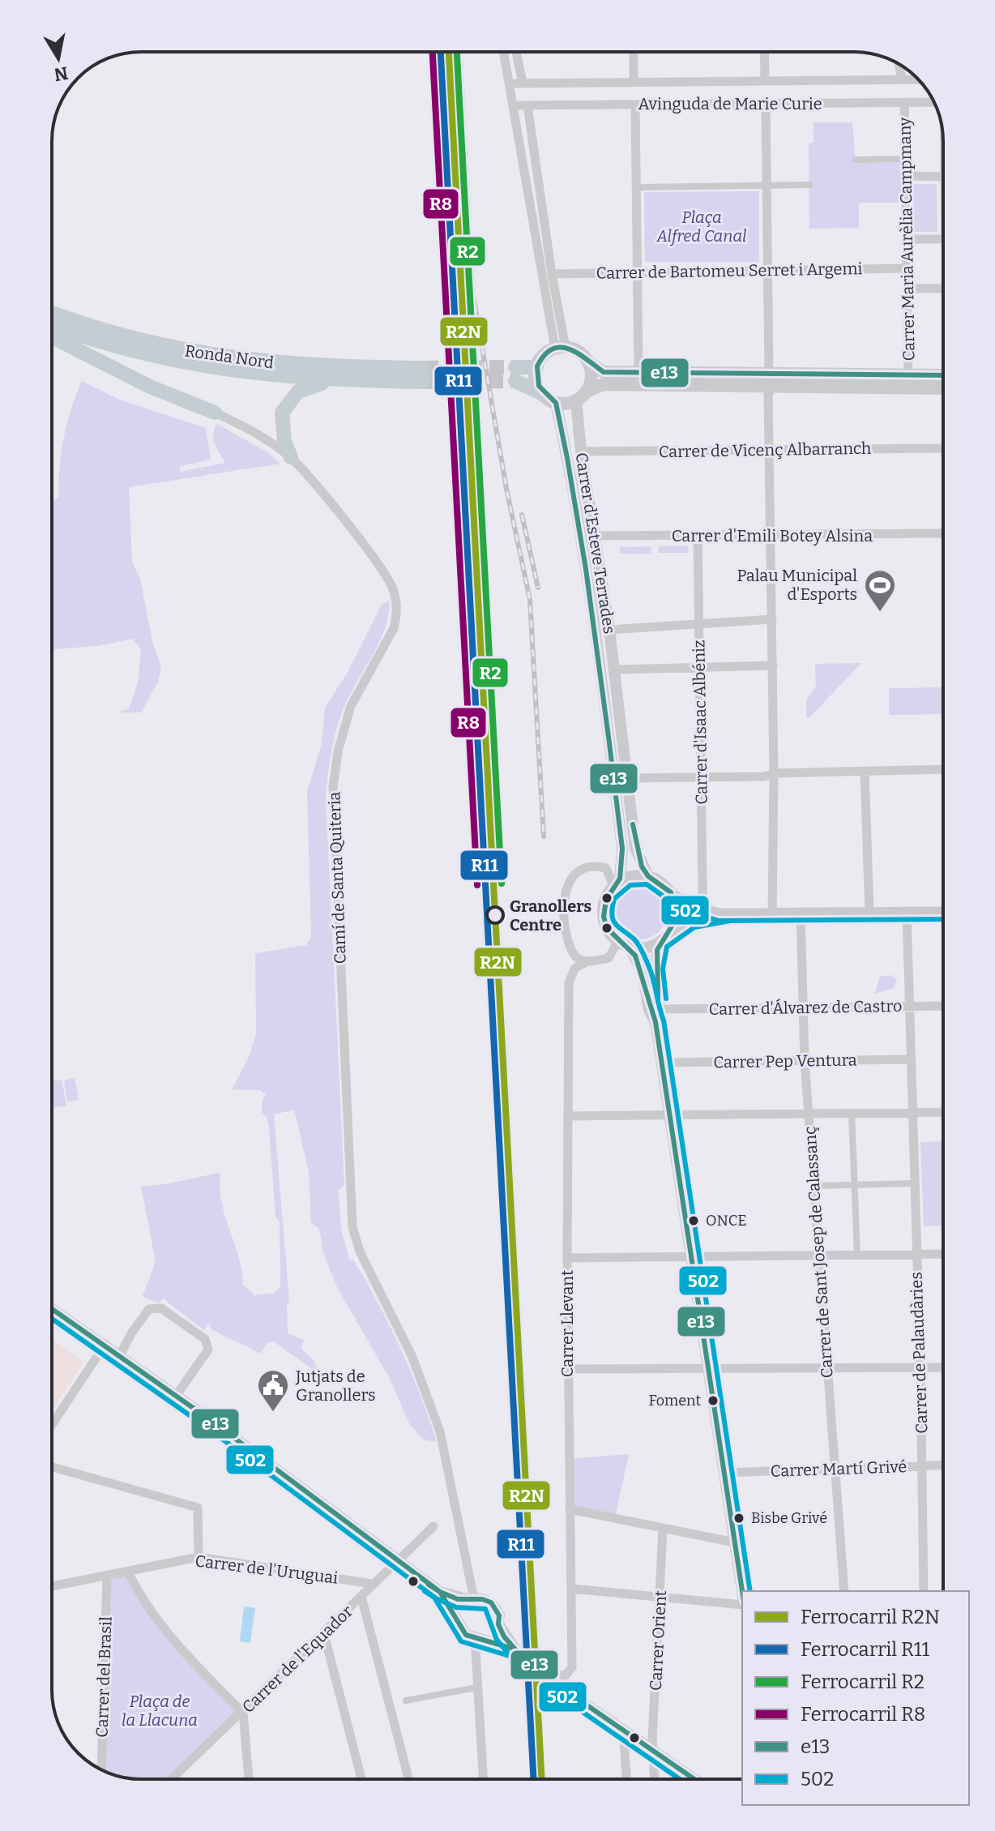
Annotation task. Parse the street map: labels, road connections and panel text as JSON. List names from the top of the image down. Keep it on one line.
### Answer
{"streets":{"highway":["Ronda Nord"],"street":["Avinguda de Marie Curie","Carrer Maria Aurèlia Campmany","Carrer de Bartomeu Serret i Argemi","Carrer de Vicenç Albarranch","Carrer d'Emili Botey Alsina","Carrer d'Esteve Terrades","Carrer d'Isaac Albéniz","Camí de Santa Quiteria","Carrer d'Álvarez de Castro","Carrer Pep Ventura","Carrer de Sant Josep de Calassanç","Carrer Llevant","Carrer de Palaudàries","Carrer Martí Grivé","Carrer de l'Uruguai","Carrer Orient","Carrer de l'Equador","Carrer del Brasil"]},"crossings":[["Avinguda de Marie Curie","Carrer Maria Aurèlia Campmany"],["Carrer Maria Aurèlia Campmany","Carrer de Bartomeu Serret i Argemi"],["Carrer de Vicenç Albarranch","Carrer d'Esteve Terrades"],["Carrer d'Emili Botey Alsina","Carrer d'Esteve Terrades"],["Carrer d'Emili Botey Alsina","Carrer d'Isaac Albéniz"],["Carrer d'Esteve Terrades","Carrer Llevant"],["Carrer d'Álvarez de Castro","Carrer de Sant Josep de Calassanç"],["Carrer d'Álvarez de Castro","Carrer de Palaudàries"],["Carrer Pep Ventura","Carrer de Sant Josep de Calassanç"],["Carrer Pep Ventura","Carrer de Palaudàries"],["Carrer de Sant Josep de Calassanç","Carrer Martí Grivé"],["Carrer de Palaudàries","Carrer Martí Grivé"],["Carrer de l'Uruguai","Carrer de l'Equador"],["Carrer de l'Uruguai","Carrer del Brasil"]],"parks":["Plaça Alfred Canal","Plaça de la Llacuna"],"places":{"sports":["Palau Municipal d'Esports"],"other":["Granollers Centre","ONCE","Foment","Bisbe Grivé"],"public building":["Jutjats de Granollers"]},"lines":["rail line R2N","rail line R11","rail line R2","rail line R8","transit line e13","transit line 502"],"legend":["Ferrocarril R2N","Ferrocarril R11","Ferrocarril R2","Ferrocarril R8","e13","502"],"north":"bottom"}
